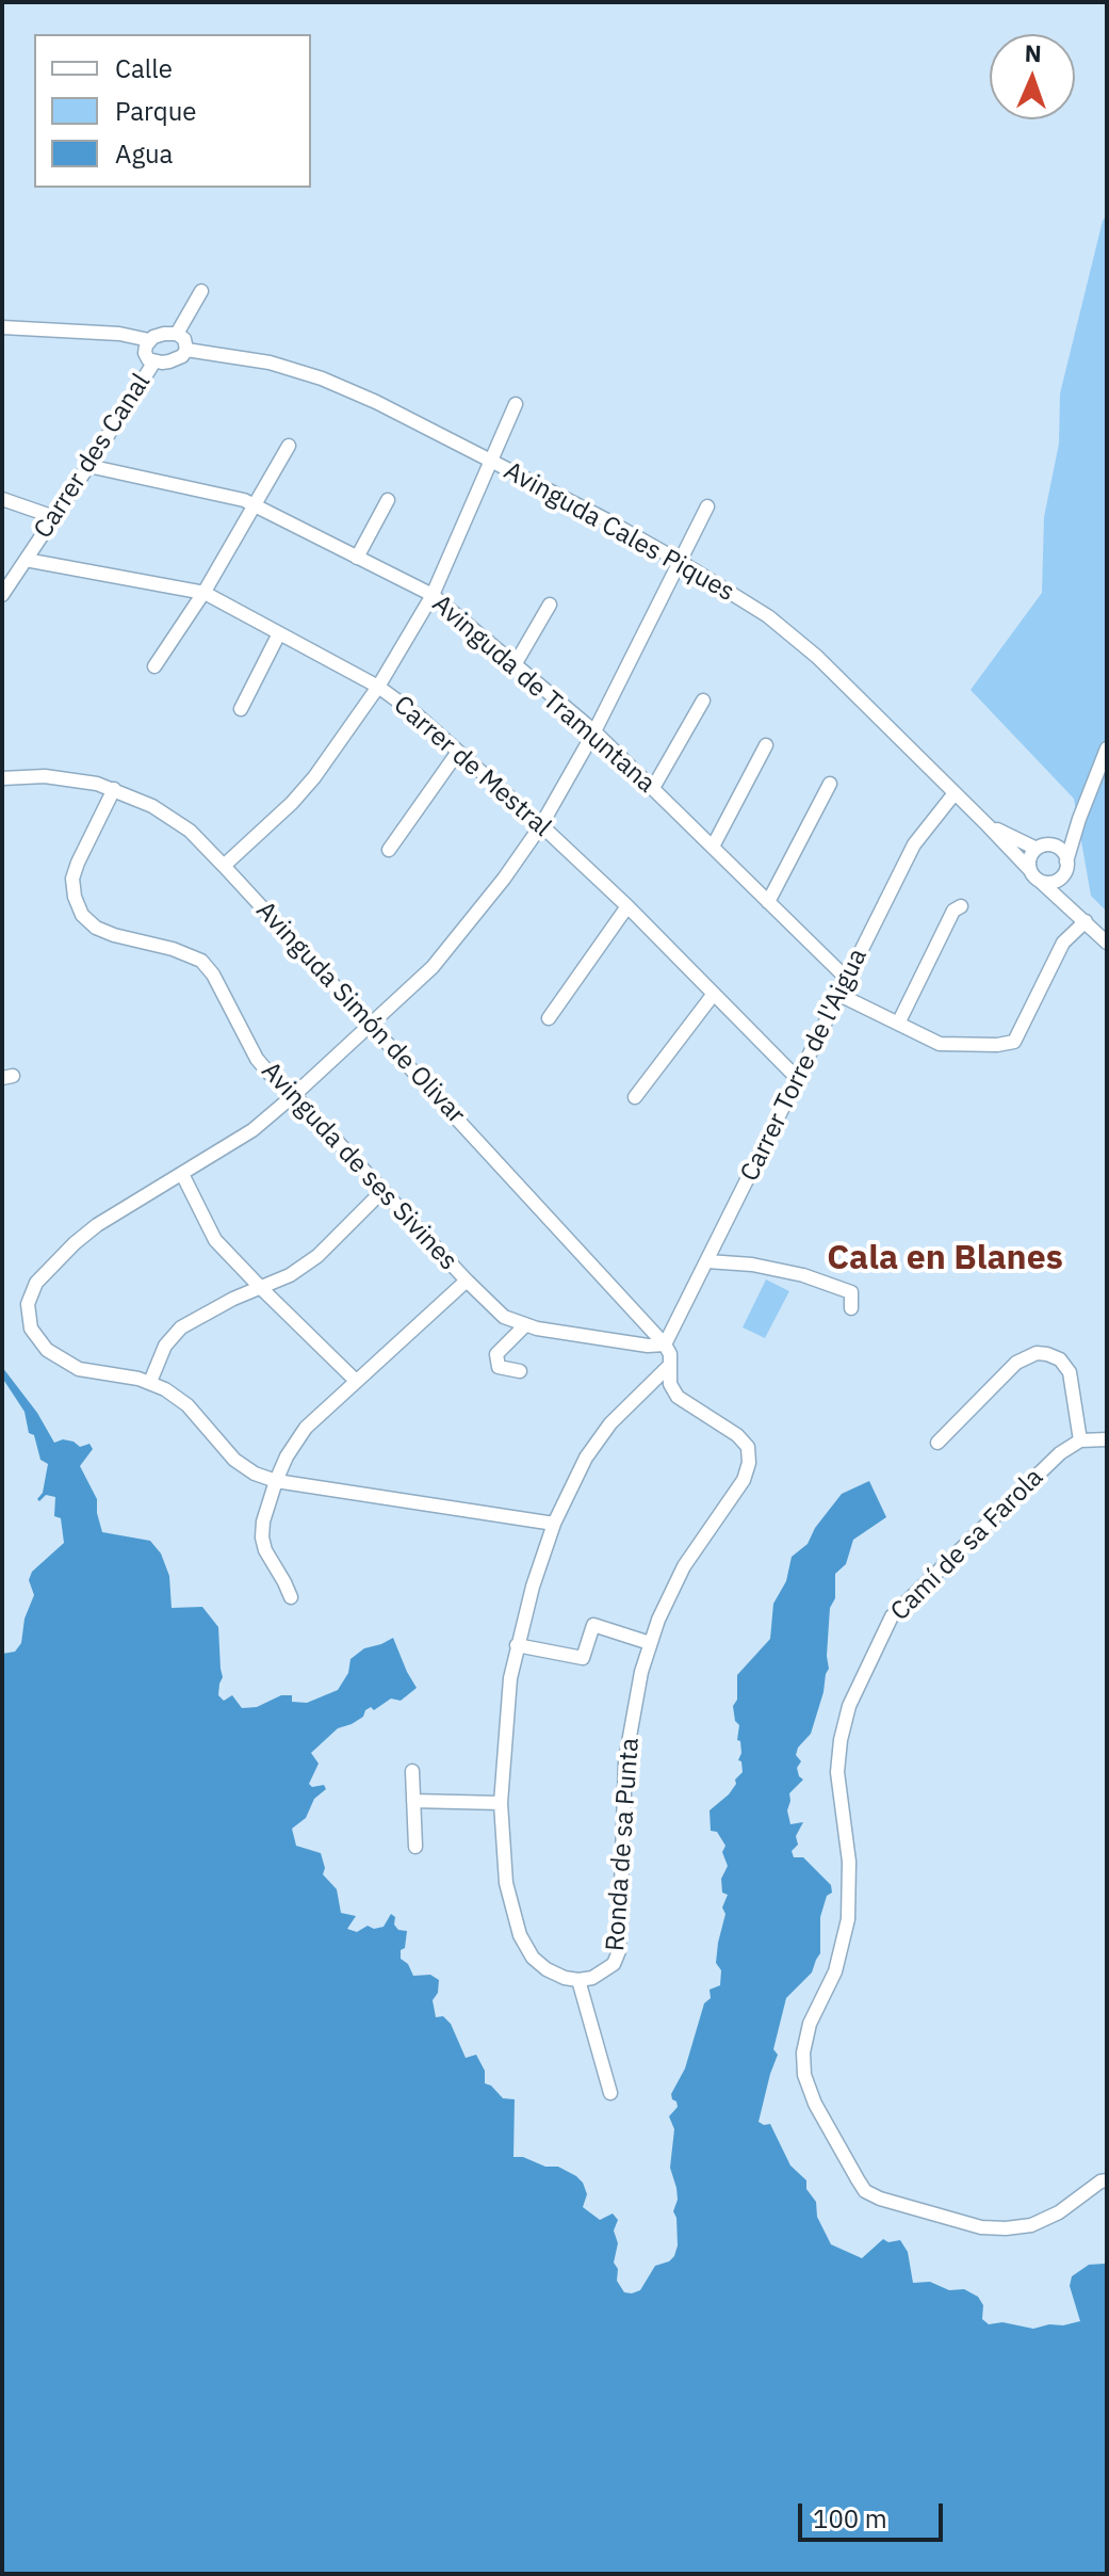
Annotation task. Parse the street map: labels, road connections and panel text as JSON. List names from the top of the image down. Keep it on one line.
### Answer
{"streets":{"street":["Carrer des Canal","Avinguda Cales Piques","Avinguda de Tramuntana","Carrer de Mestral","Avinguda Simón de Olivar","Carrer Torre de l'Aigua","Avinguda de ses Sivines","Camí de sa Farola","Ronda de sa Punta"]},"crossings":[["Carrer des Canal","Avinguda Cales Piques"],["Carrer des Canal","Avinguda de Tramuntana"],["Carrer des Canal","Carrer de Mestral"],["Avinguda Cales Piques","Carrer Torre de l'Aigua"],["Avinguda de Tramuntana","Carrer Torre de l'Aigua"],["Carrer de Mestral","Carrer Torre de l'Aigua"],["Avinguda Simón de Olivar","Carrer Torre de l'Aigua"],["Avinguda Simón de Olivar","Avinguda de ses Sivines"],["Carrer Torre de l'Aigua","Avinguda de ses Sivines"]],"districts":["Cala en Blanes"],"legend":["Calle","Parque","Agua"],"scale_bar":"100 m","north":"top"}
